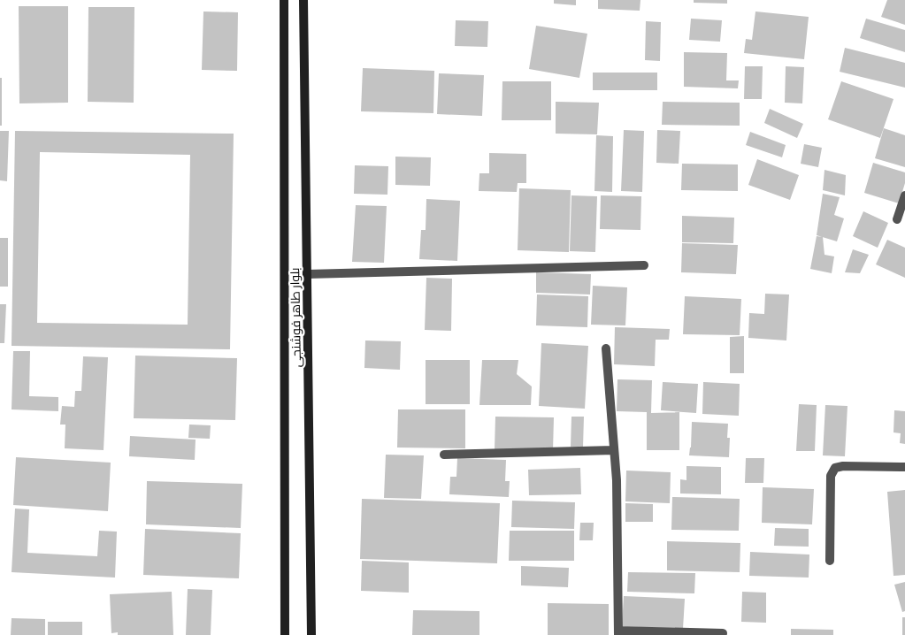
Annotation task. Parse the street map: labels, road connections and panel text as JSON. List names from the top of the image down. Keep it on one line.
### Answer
{"streets":{"street":["بلوار طاهر فوشنجی"]}}
